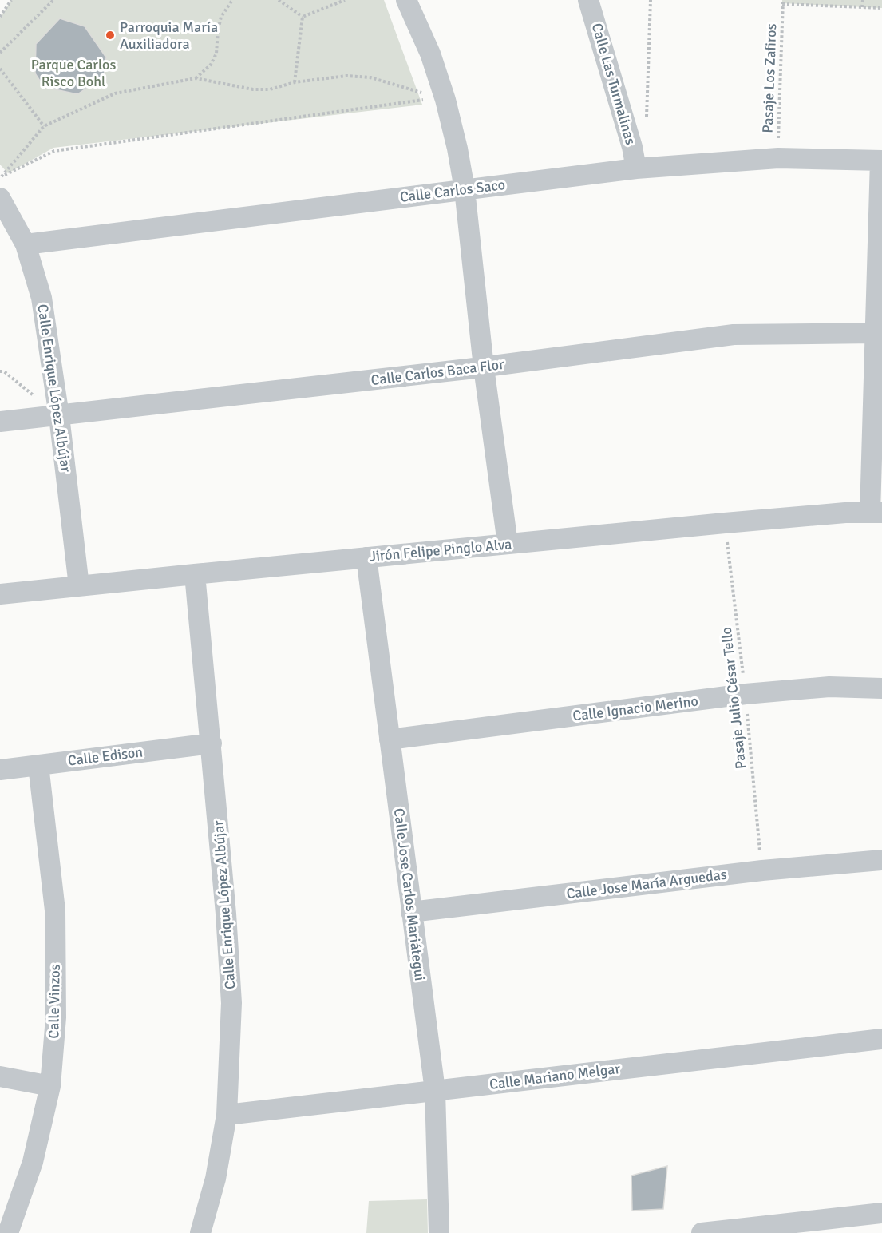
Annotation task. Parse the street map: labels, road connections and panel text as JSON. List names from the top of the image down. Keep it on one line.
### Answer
{"streets":{"street":["Calle Las Turmalinas","Calle Carlos Saco","Calle Carlos Baca Flor","Calle Enrique López Albújar","Jirón Felipe Pinglo Alva","Calle Ignacio Merino","Calle Edison","Calle Jose María Arguedas","Calle Jose Carlos Mariátegui","Calle Vinzos","Calle Mariano Melgar"],"path":["Pasaje Los Zafiros","Pasaje Julio César Tello"]},"crossings":[["Pasaje Los Zafiros","Calle Carlos Saco"],["Calle Las Turmalinas","Calle Carlos Saco"],["Calle Carlos Saco","Calle Enrique López Albújar"],["Calle Carlos Baca Flor","Calle Enrique López Albújar"],["Calle Enrique López Albújar","Jirón Felipe Pinglo Alva"],["Calle Enrique López Albújar","Calle Edison"],["Calle Enrique López Albújar","Calle Mariano Melgar"],["Jirón Felipe Pinglo Alva","Pasaje Julio César Tello"],["Jirón Felipe Pinglo Alva","Calle Jose Carlos Mariátegui"],["Pasaje Julio César Tello","Calle Ignacio Merino"],["Pasaje Julio César Tello","Calle Jose María Arguedas"],["Calle Ignacio Merino","Calle Jose Carlos Mariátegui"],["Calle Edison","Calle Vinzos"],["Calle Jose María Arguedas","Calle Jose Carlos Mariátegui"],["Calle Jose Carlos Mariátegui","Calle Mariano Melgar"]],"parks":["Parque Carlos Risco Bohl"],"places":["Parroquia María Auxiliadora"]}
